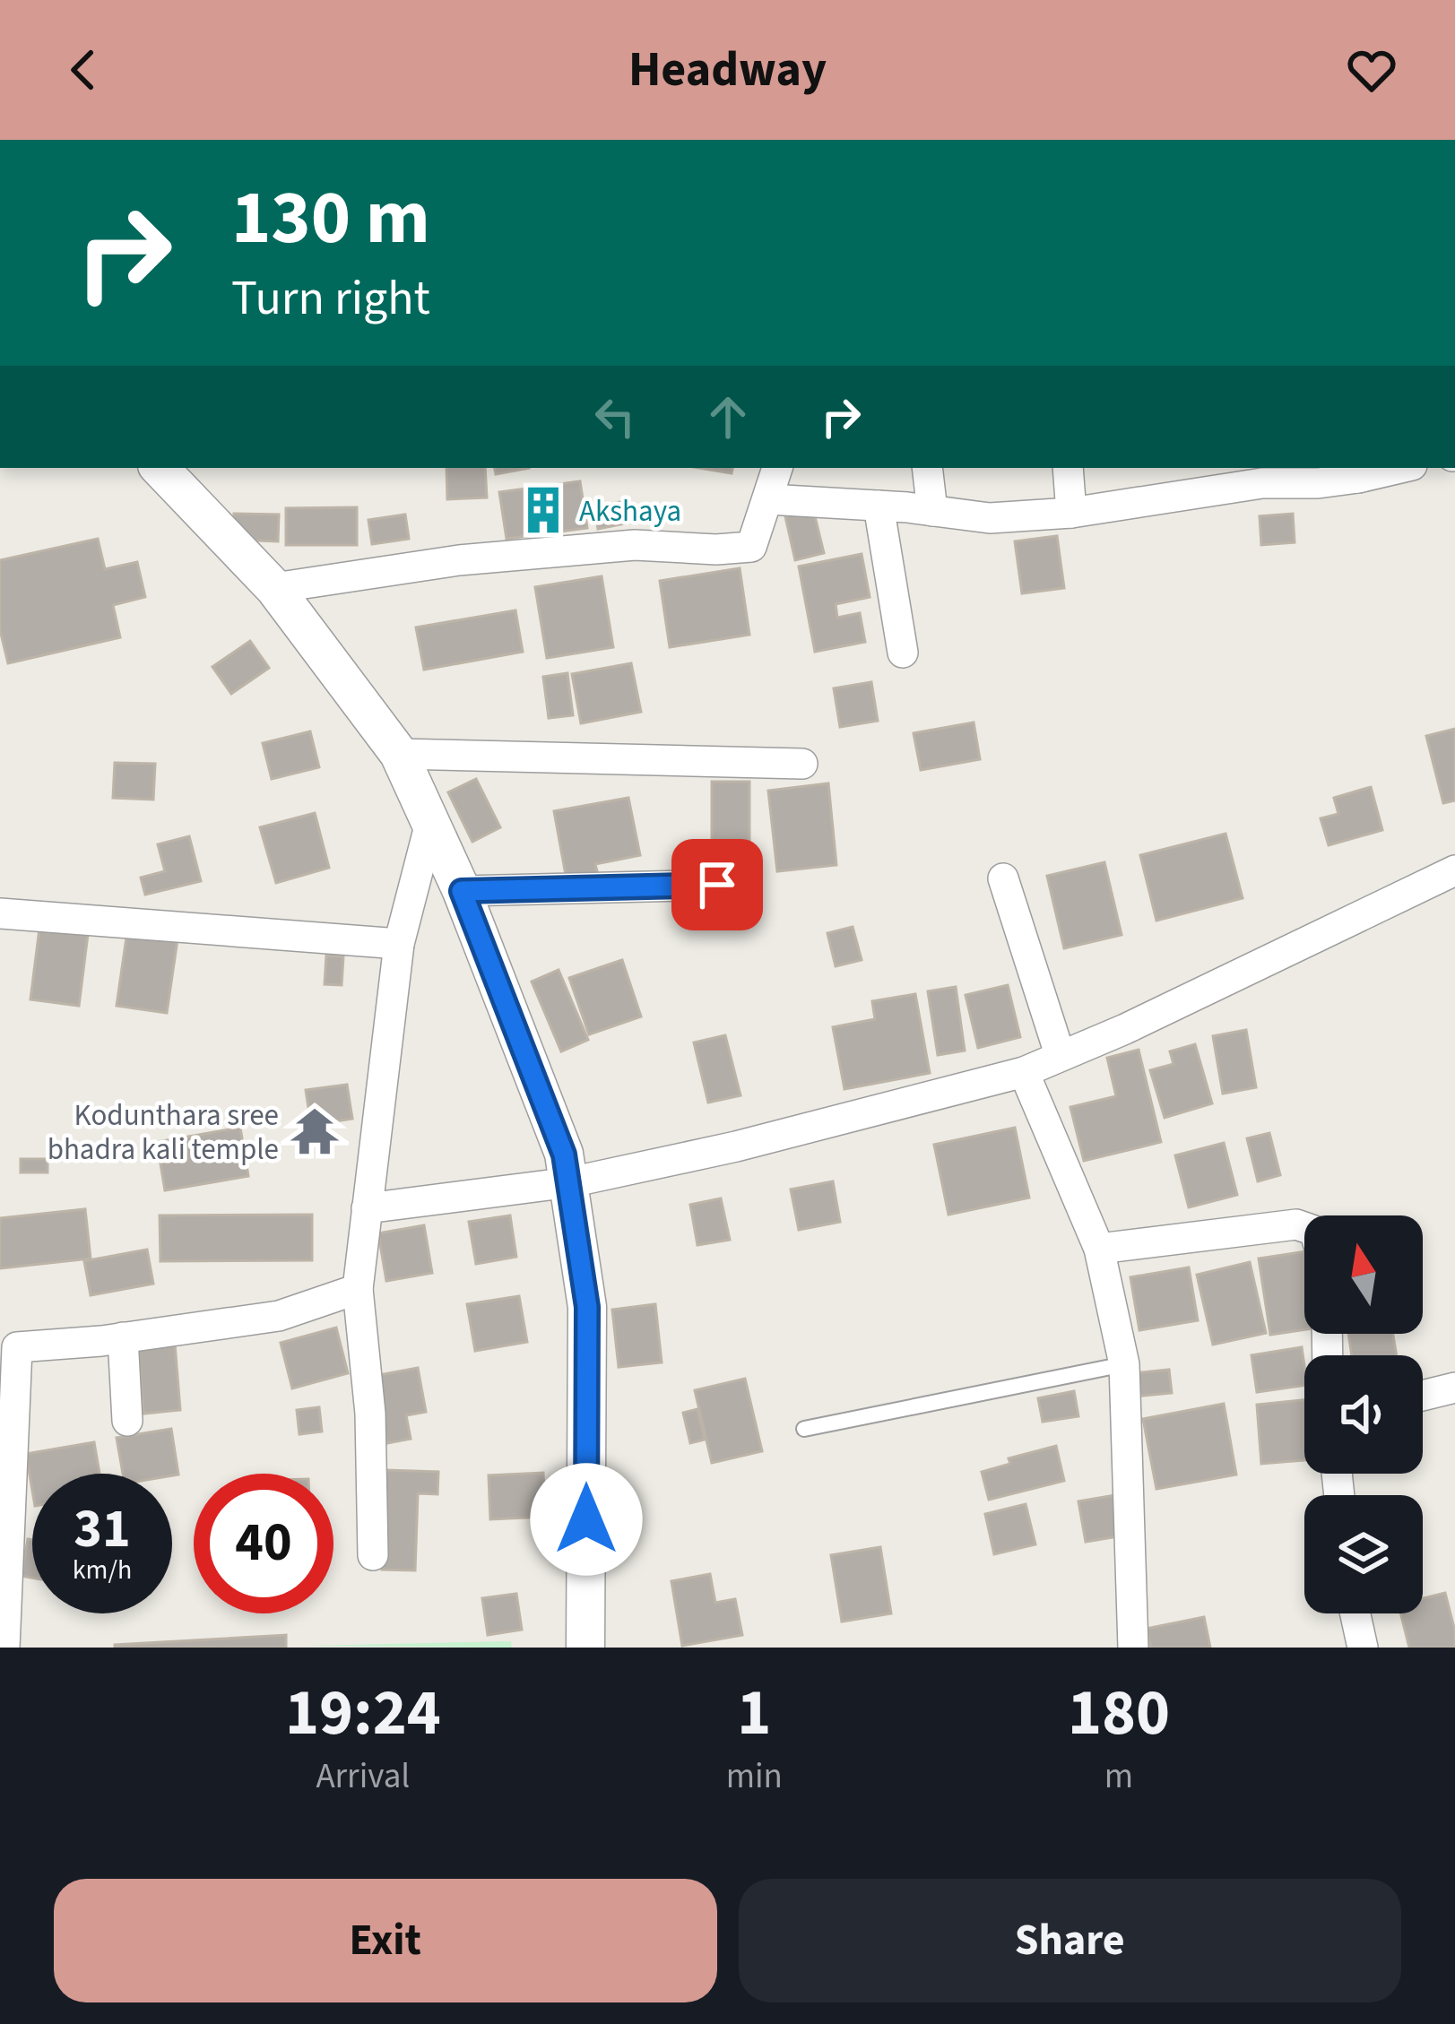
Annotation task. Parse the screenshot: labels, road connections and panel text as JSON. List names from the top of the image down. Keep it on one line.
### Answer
{"places":{"building":["Akshaya"],"temple":["Kodunthara sree bhadra kali temple"]},"north":"top","page":{"header":"Headway","turn":["130 m","Turn right"],"speed":"31 km/h","limit":"40","eta":["19:24","Arrival","1","min","180","m"],"buttons":["Exit","Share"]}}
